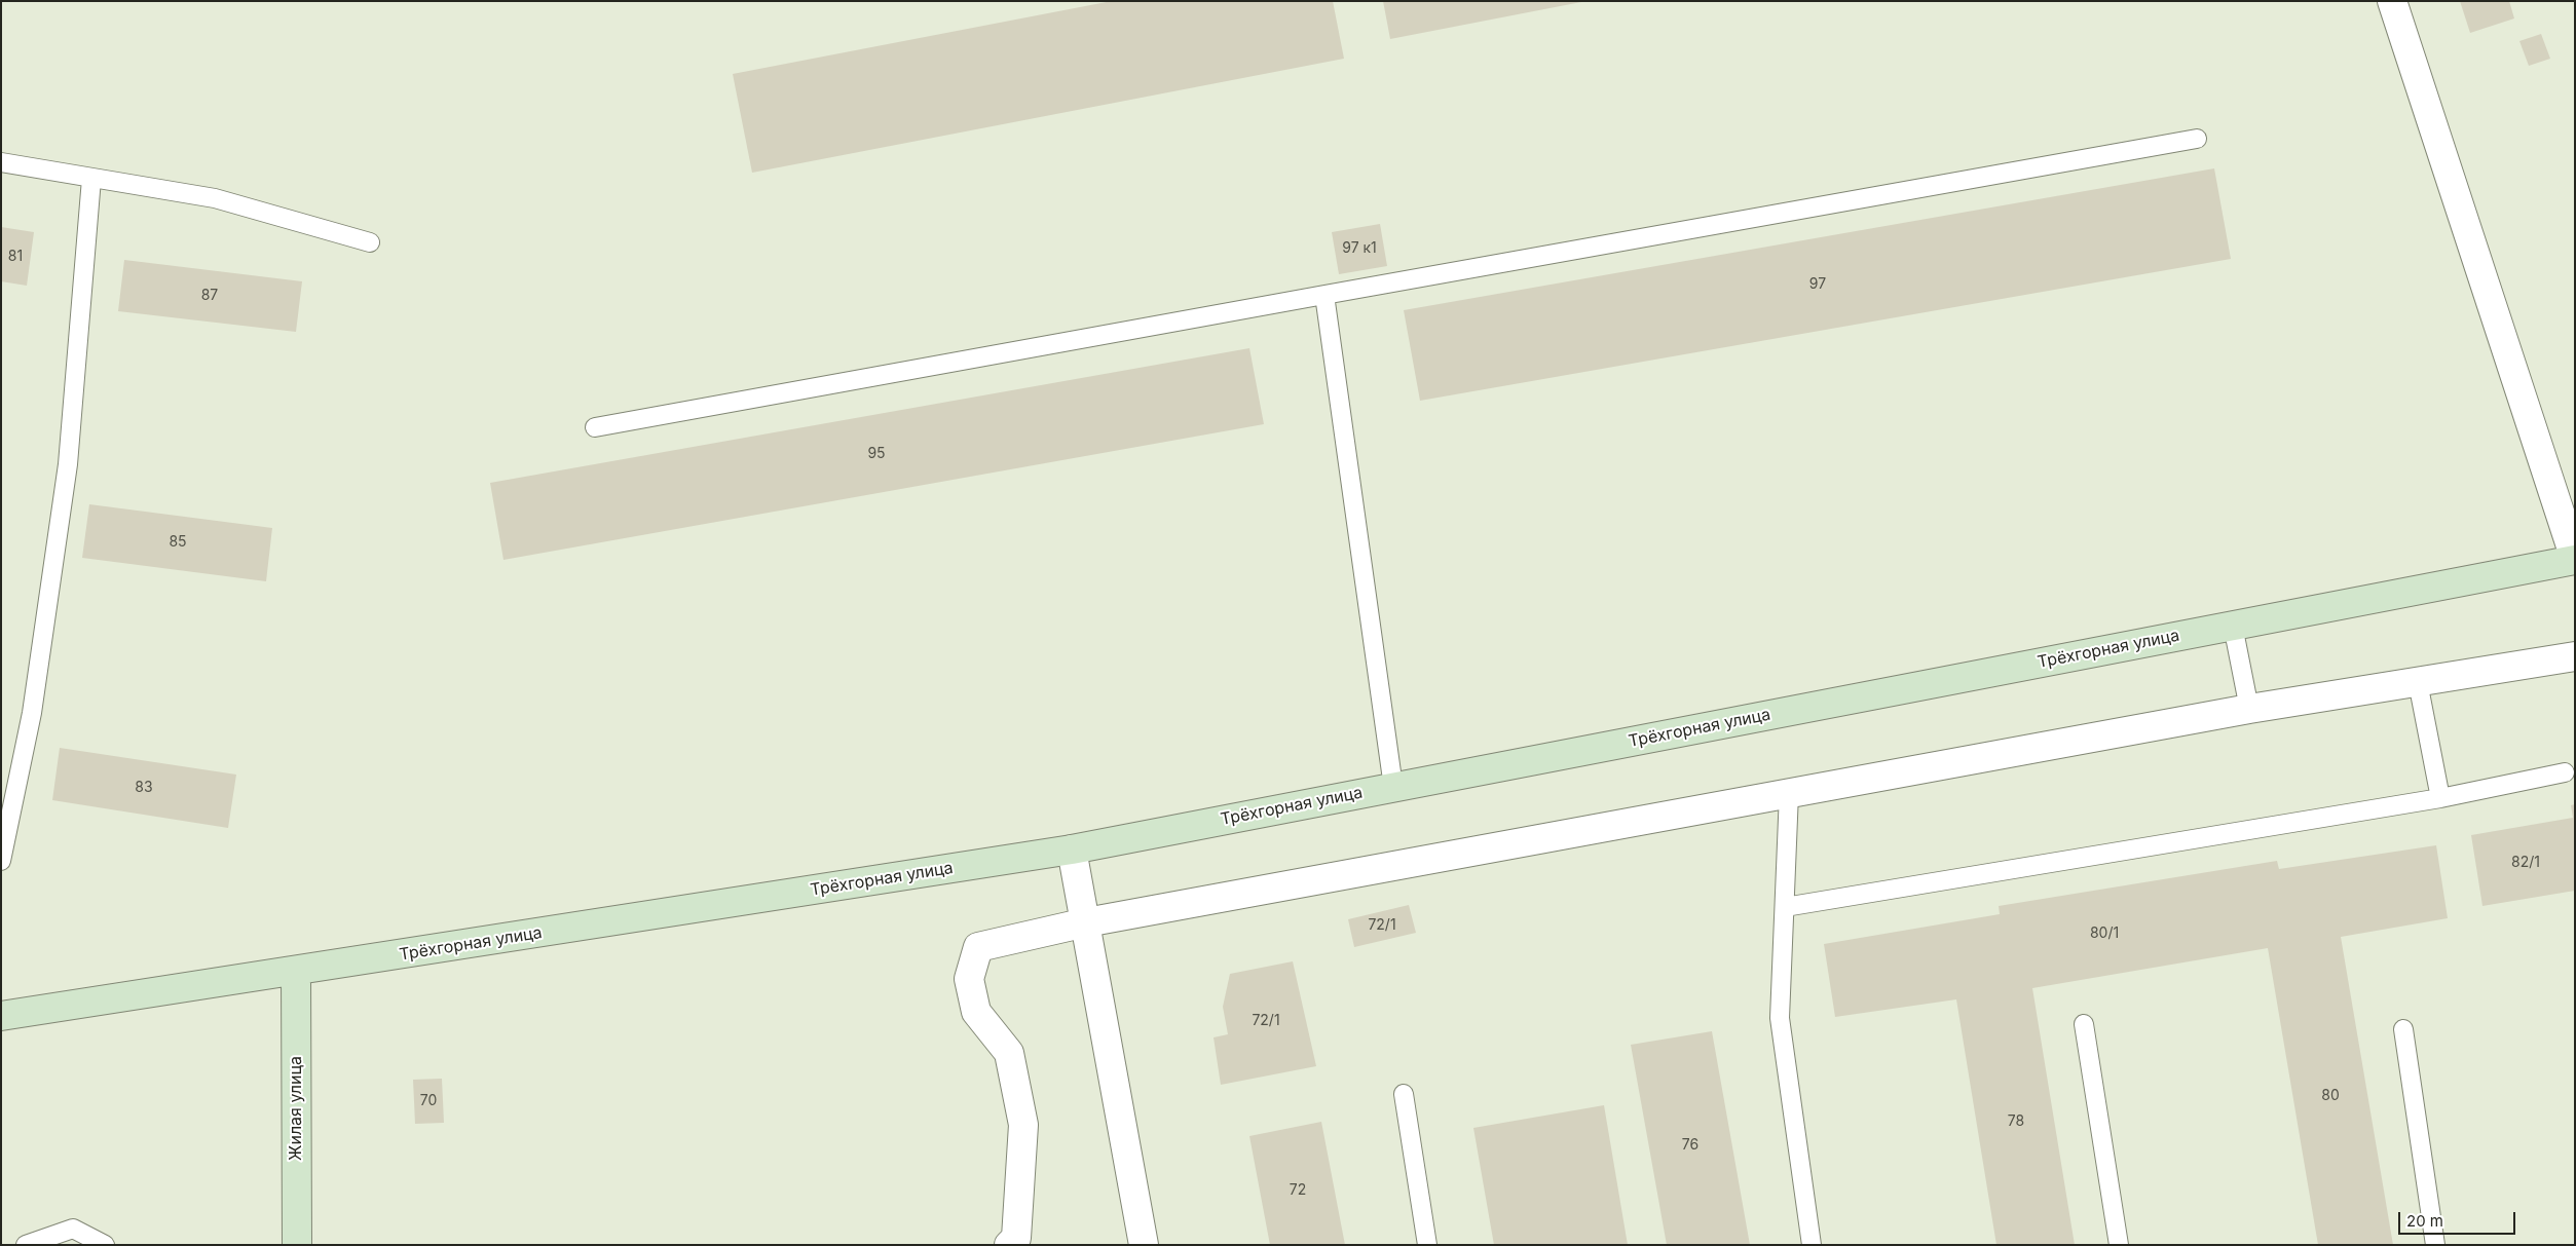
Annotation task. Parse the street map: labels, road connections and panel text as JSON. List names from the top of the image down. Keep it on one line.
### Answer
{"streets":{"main road":["Трёхгорная улица","Жилая улица"]},"crossings":[["Трёхгорная улица","Жилая улица"]],"house_numbers":["97 к1","81","97","87","95","85","83","82/1","72/1","80/1","72/1","80","70","78","76","72"],"scale_bar":"20 m"}
